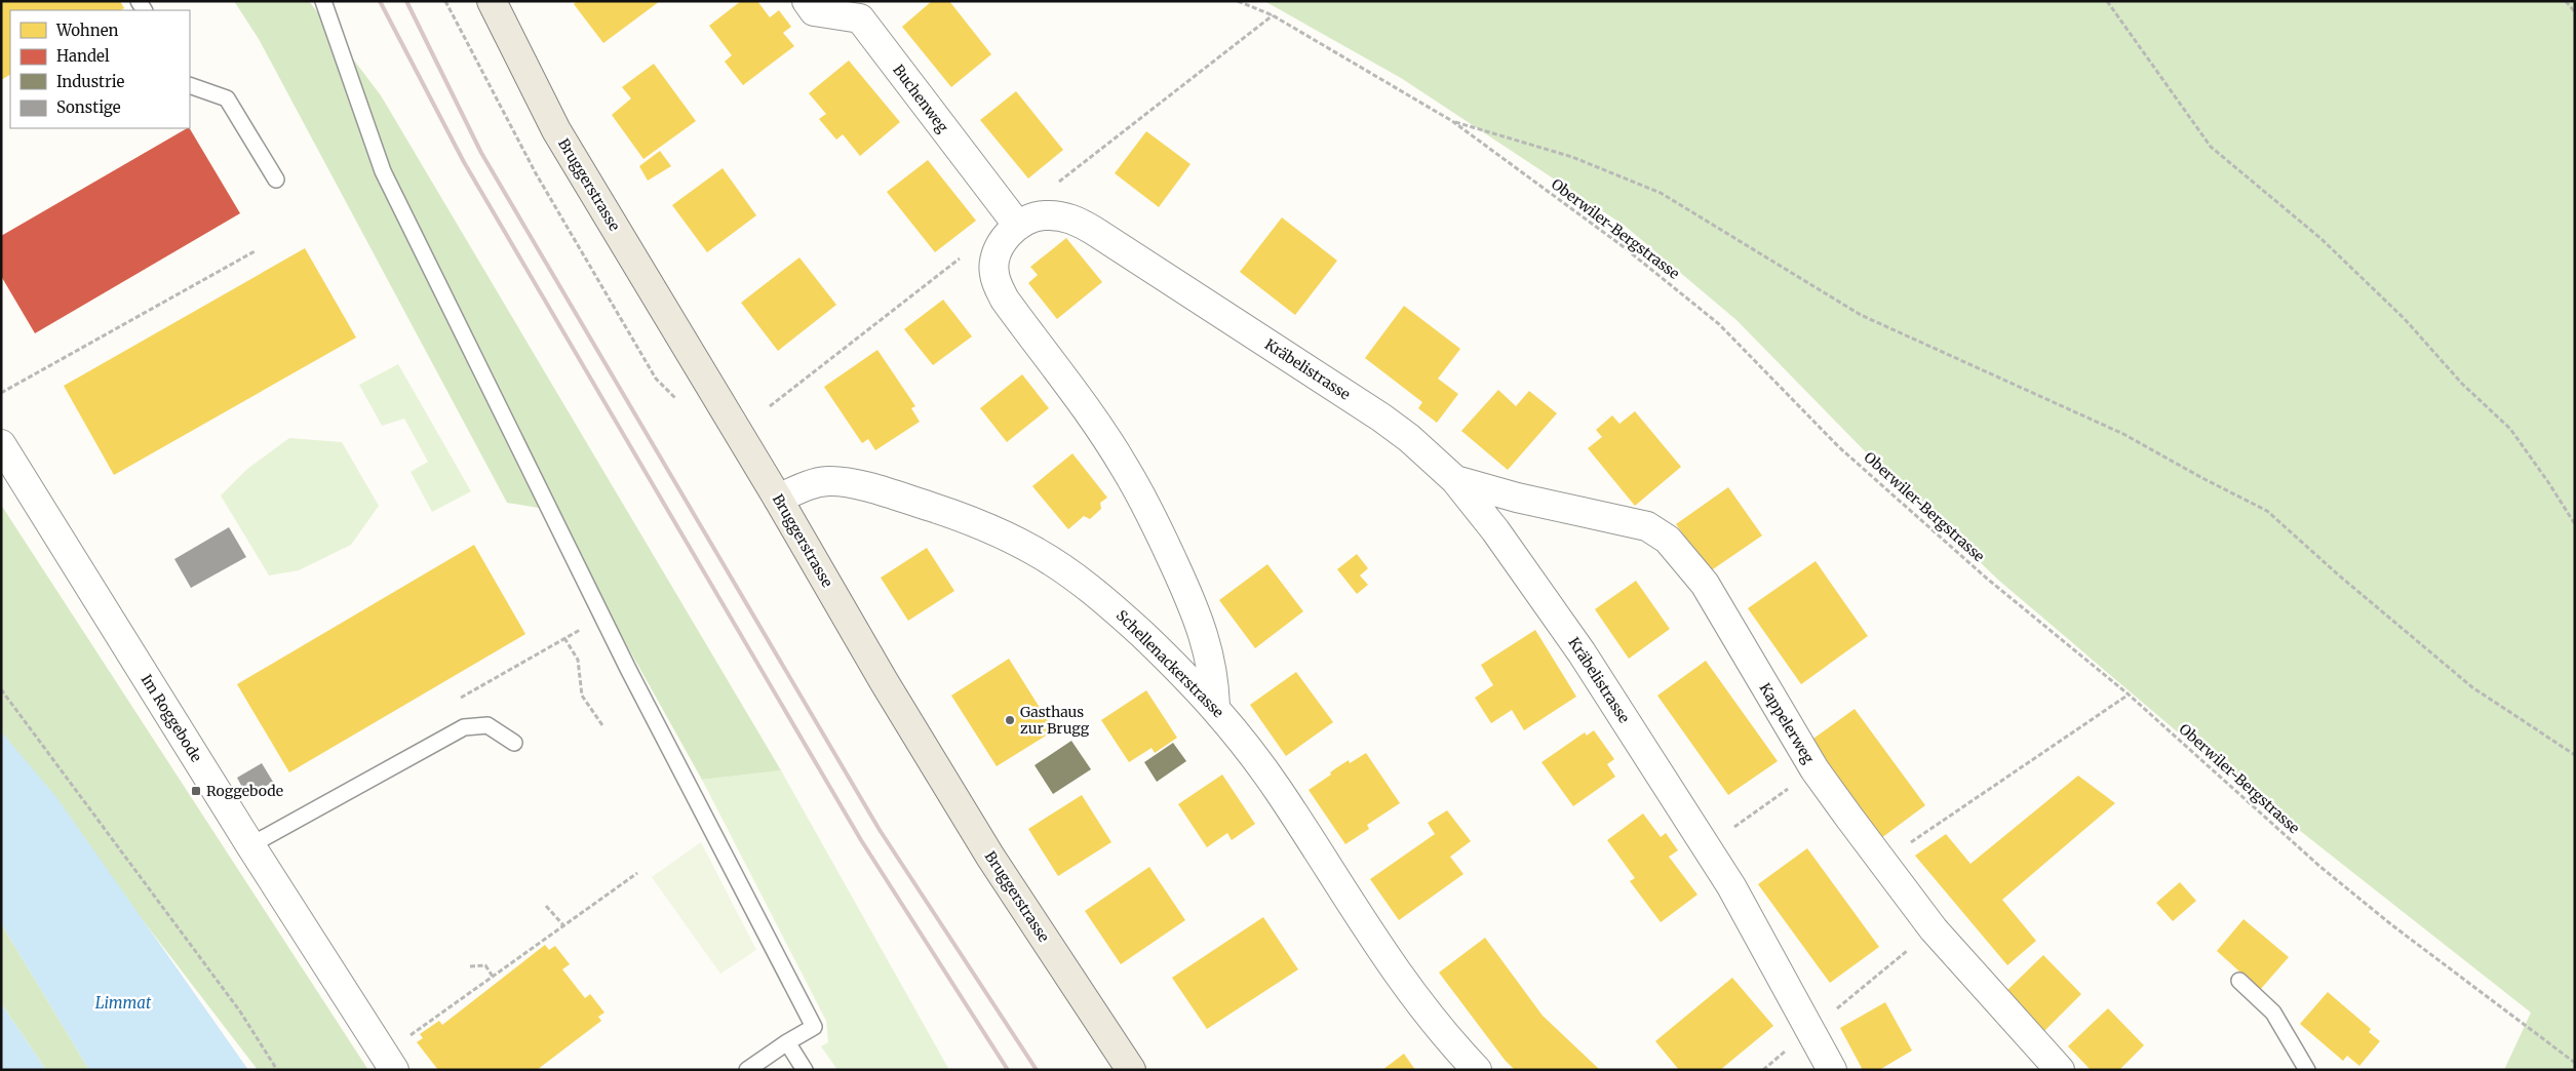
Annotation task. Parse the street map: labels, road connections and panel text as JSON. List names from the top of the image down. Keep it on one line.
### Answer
{"streets":{"main road":["Bruggerstrasse"],"street":["Buchenweg","Kräbelistrasse","Schellenackerstrasse","Im Roggebode","Kappelerweg"],"path":["Oberwiler-Bergstrasse"]},"crossings":[["Buchenweg","Kräbelistrasse"],["Bruggerstrasse","Schellenackerstrasse"],["Kräbelistrasse","Kappelerweg"]],"water":["Limmat"],"places":{"other":["Gasthaus zur Brugg"],"transit":["Roggebode"]},"legend":["Wohnen","Handel","Industrie","Sonstige"]}
